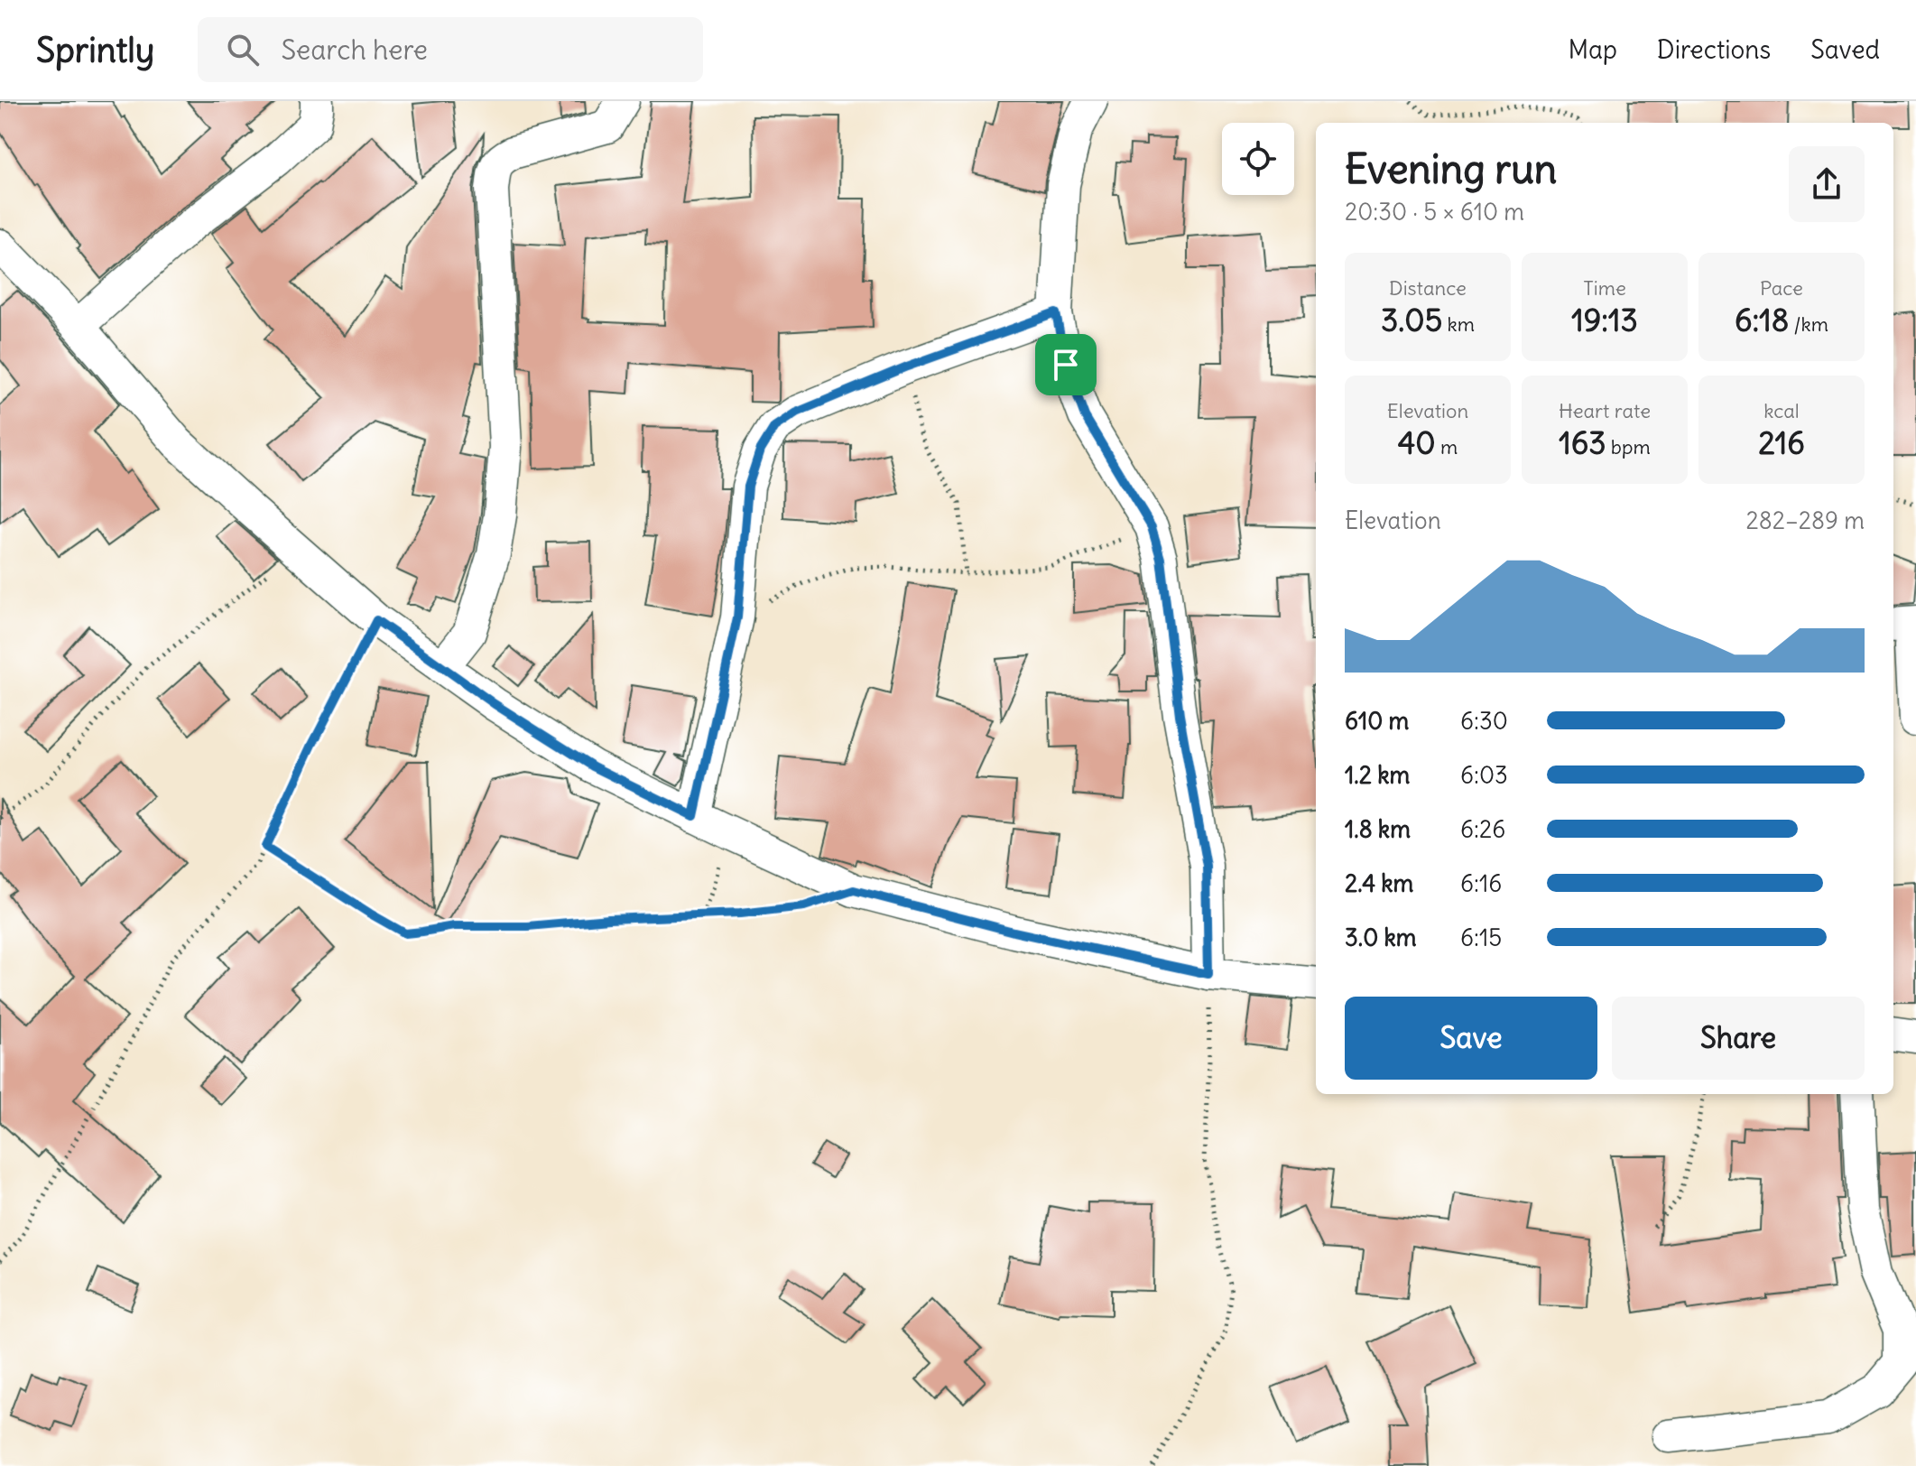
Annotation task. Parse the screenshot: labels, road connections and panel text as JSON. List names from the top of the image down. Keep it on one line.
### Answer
{"page":{"header":"Sprintly","search":"Search here","nav":["Map","Directions","Saved"],"heading":["Evening run","20:30 · 5 × 610 m"],"stats":[["Distance","3.05 km"],["Time","19:13"],["Pace","6:18 /km"],["Elevation","40 m"],["Heart rate","163 bpm"],["kcal","216"]],"chart":["Elevation","282–289 m"],"list":[{"name":"610 m","note":"6:30"},{"name":"1.2 km","note":"6:03"},{"name":"1.8 km","note":"6:26"},{"name":"2.4 km","note":"6:16"},{"name":"3.0 km","note":"6:15"}],"buttons":["Save","Share"]}}
